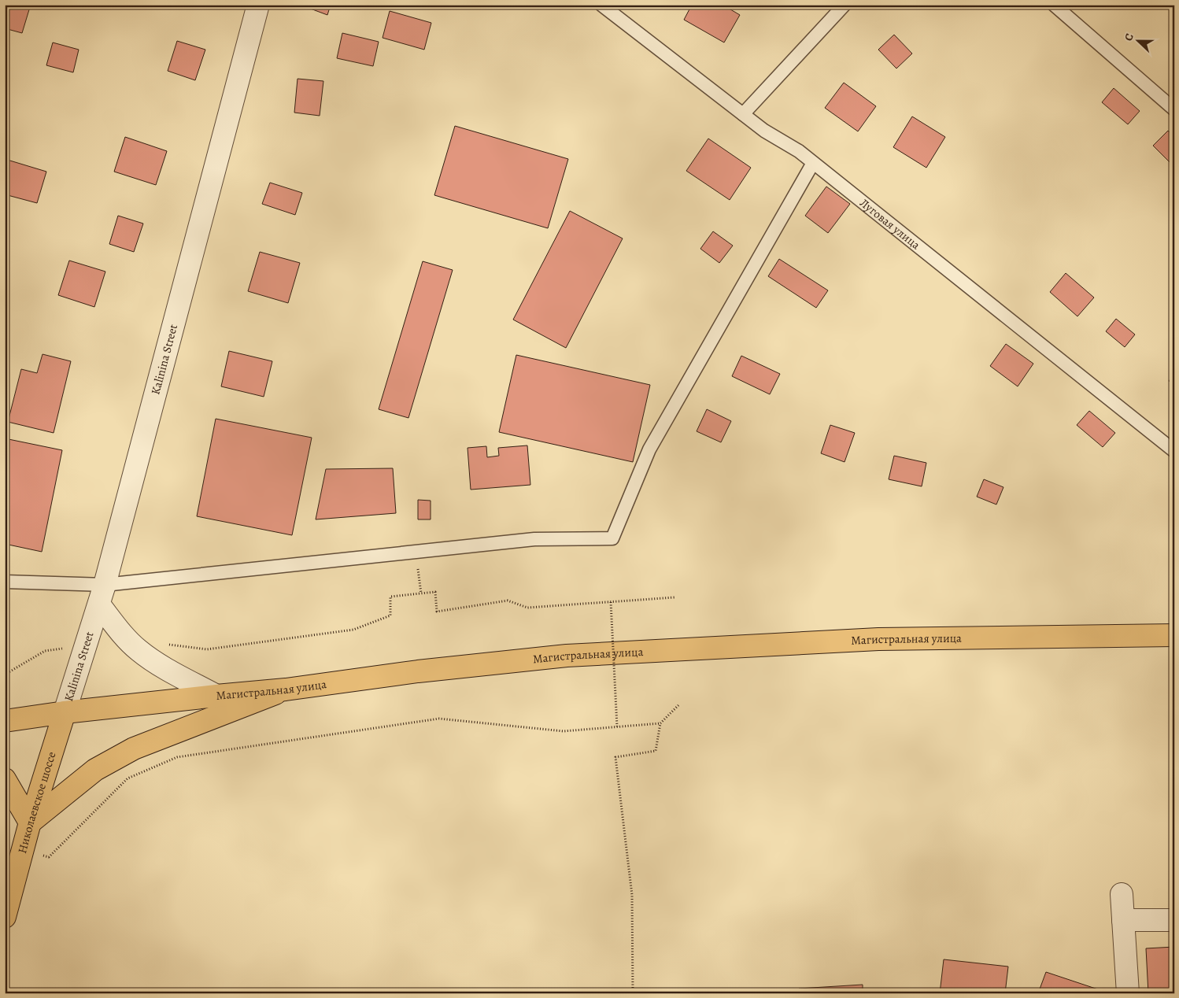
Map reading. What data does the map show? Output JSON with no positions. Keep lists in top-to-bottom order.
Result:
{
  "streets": {
    "main road": ["Магистральная улица", "Николаевское шоссе"],
    "street": ["Kalinina Street"],
    "lane": ["Луговая улица"]
  },
  "crossings": [
    ["Kalinina Street", "Магистральная улица"],
    ["Kalinina Street", "Николаевское шоссе"],
    ["Магистральная улица", "Николаевское шоссе"]
  ],
  "north": "left"
}
